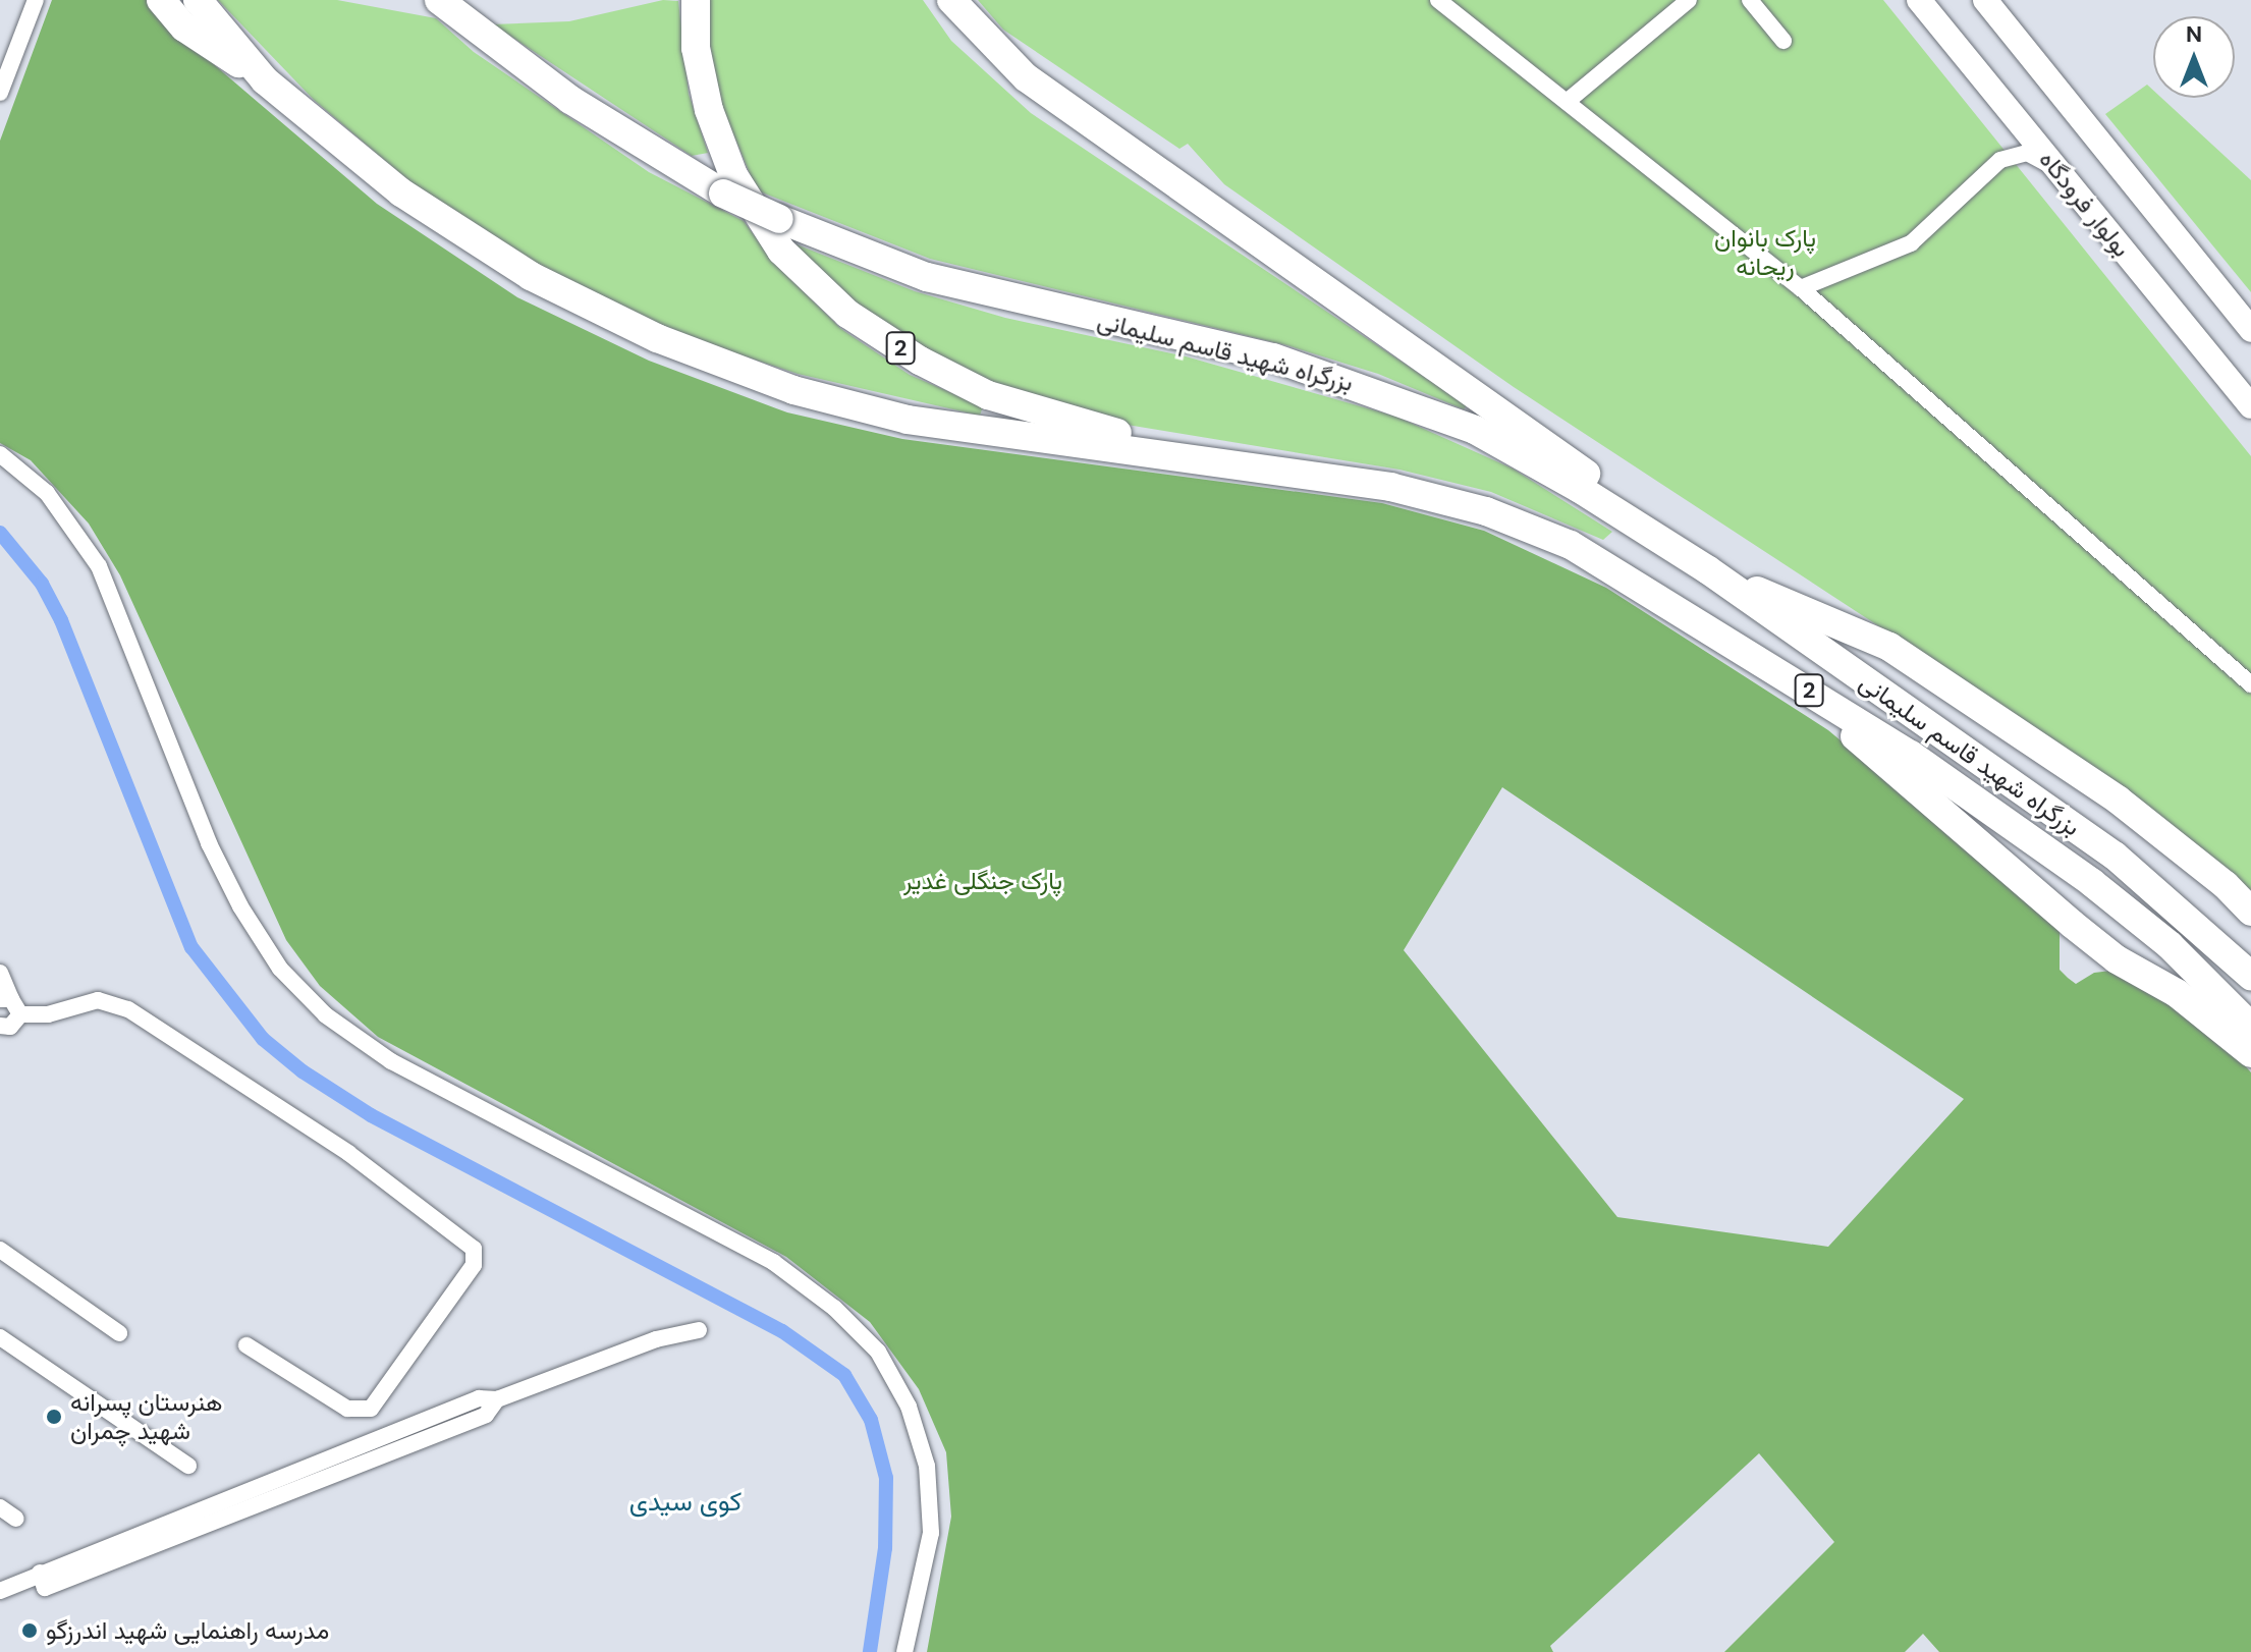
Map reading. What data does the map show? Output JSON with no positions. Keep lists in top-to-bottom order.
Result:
{
  "streets": {
    "highway": ["2", "بزرگراه شهید قاسم سلیمانی"],
    "main road": ["بولوار فرودگاه"]
  },
  "crossings": [
    ["2", "بزرگراه شهید قاسم سلیمانی"]
  ],
  "districts": ["کوی سیدی"],
  "parks": ["پارک بانوان ریحانه", "پارک جنگلی غدیر"],
  "places": ["هنرستان پسرانه شهید چمران", "مدرسه راهنمایی شهید اندرزگو"],
  "north": "top"
}
